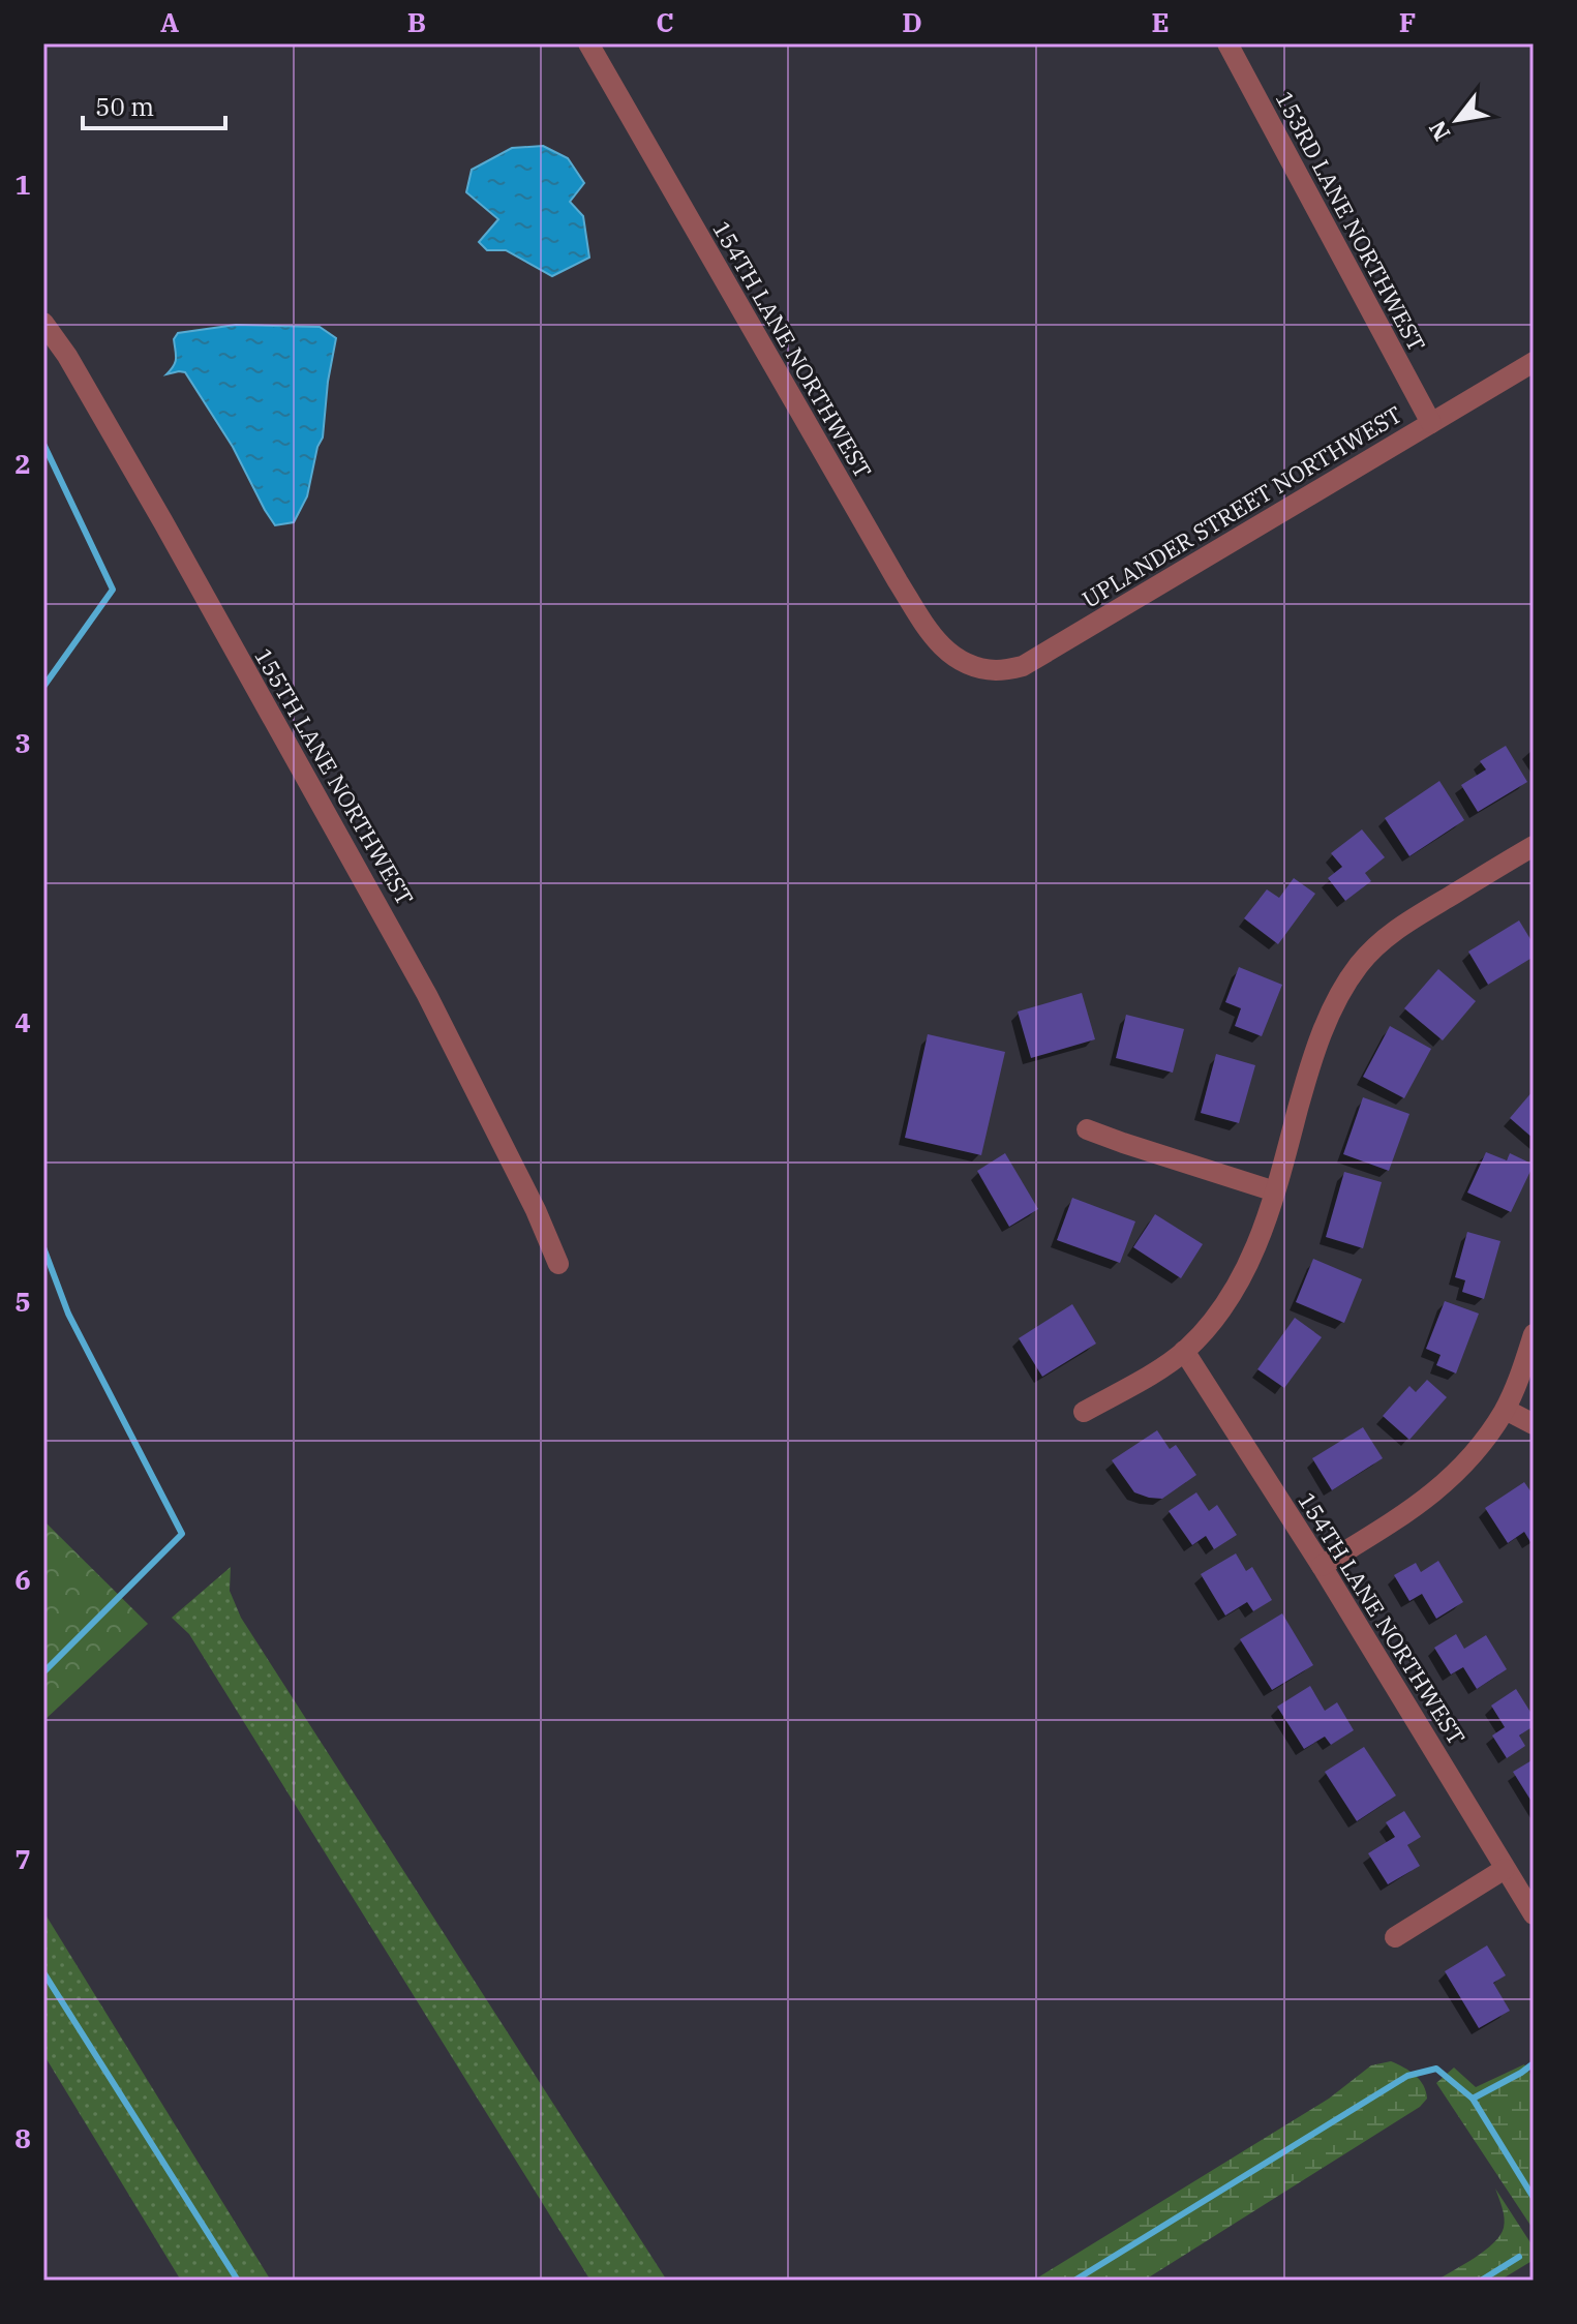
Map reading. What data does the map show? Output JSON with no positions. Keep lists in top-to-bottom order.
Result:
{
  "streets": {
    "street": [
      "153RD LANE NORTHWEST",
      "154TH LANE NORTHWEST",
      "UPLANDER STREET NORTHWEST",
      "155TH LANE NORTHWEST"
    ]
  },
  "crossings": [
    ["153RD LANE NORTHWEST", "UPLANDER STREET NORTHWEST"],
    ["154TH LANE NORTHWEST", "UPLANDER STREET NORTHWEST"]
  ],
  "scale_bar": "50 m",
  "north": "bottom left",
  "grid": {
    "columns": [
      "A",
      "B",
      "C",
      "D",
      "E",
      "F"
    ],
    "rows": [
      "1",
      "2",
      "3",
      "4",
      "5",
      "6",
      "7",
      "8"
    ]
  }
}
